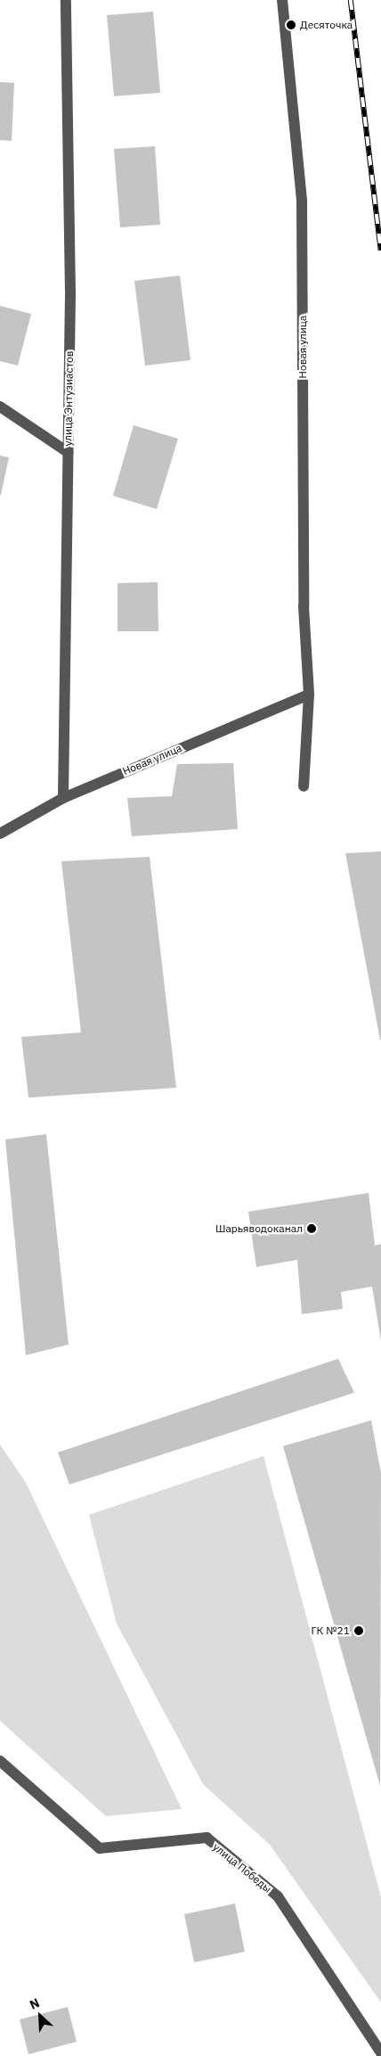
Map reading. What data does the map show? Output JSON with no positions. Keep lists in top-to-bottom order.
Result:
{
  "streets": {
    "street": ["Новая улица", "улица Энтузиастов", "улица Победы"]
  },
  "crossings": [
    ["Новая улица", "улица Энтузиастов"]
  ],
  "places": ["Десяточка", "Шарьяводоканал", "ГК №21"],
  "north": "top left"
}
